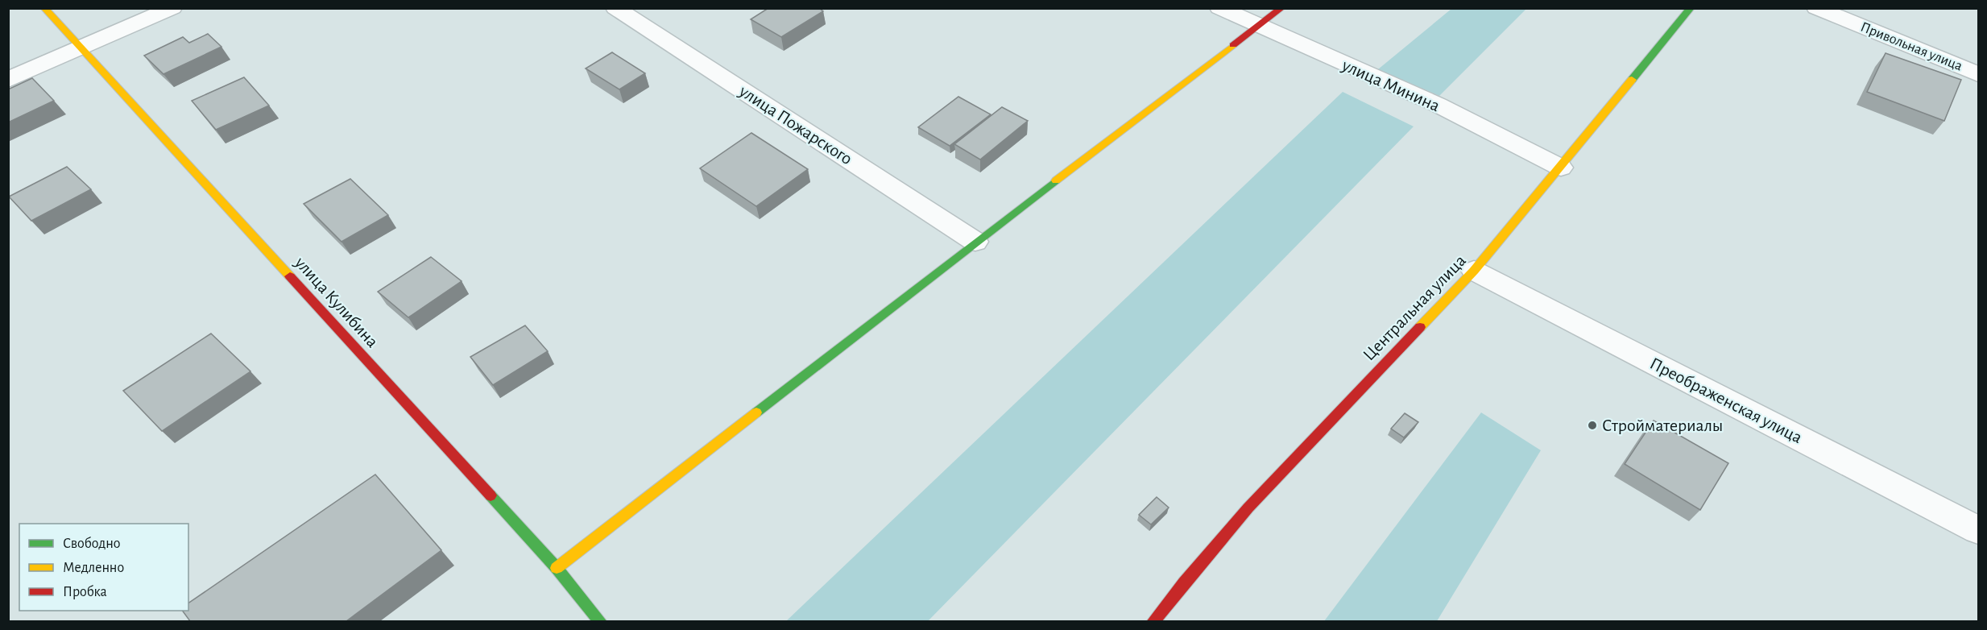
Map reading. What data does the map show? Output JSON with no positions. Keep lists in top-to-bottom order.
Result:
{
  "streets": {
    "street": [
      "Привольная улица",
      "улица Минина",
      "улица Пожарского",
      "улица Кулибина",
      "Центральная улица",
      "Преображенская улица"
    ]
  },
  "crossings": [
    ["улица Минина", "Центральная улица"],
    ["Центральная улица", "Преображенская улица"]
  ],
  "places": ["Стройматериалы"],
  "legend": ["Свободно", "Медленно", "Пробка"]
}
